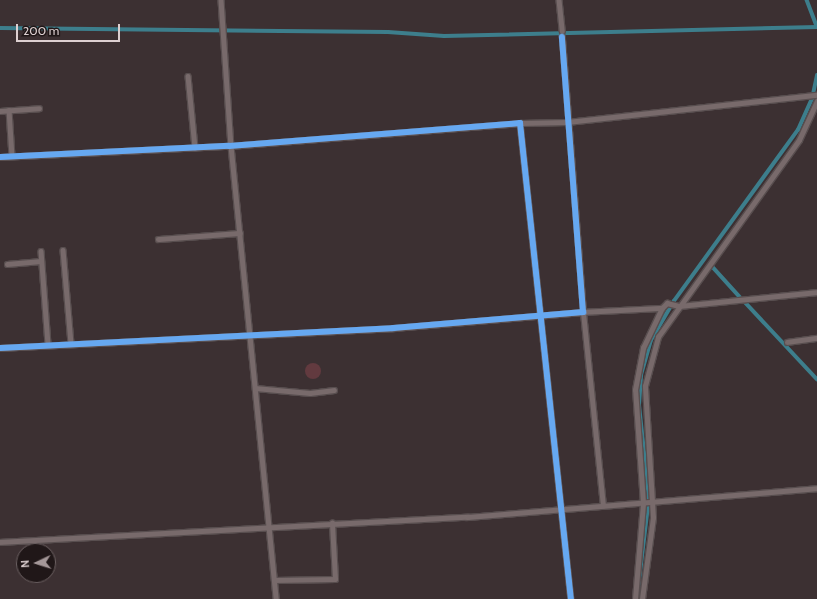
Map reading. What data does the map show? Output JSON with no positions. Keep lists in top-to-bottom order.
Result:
{
  "scale_bar": "200 m",
  "north": "left"
}
